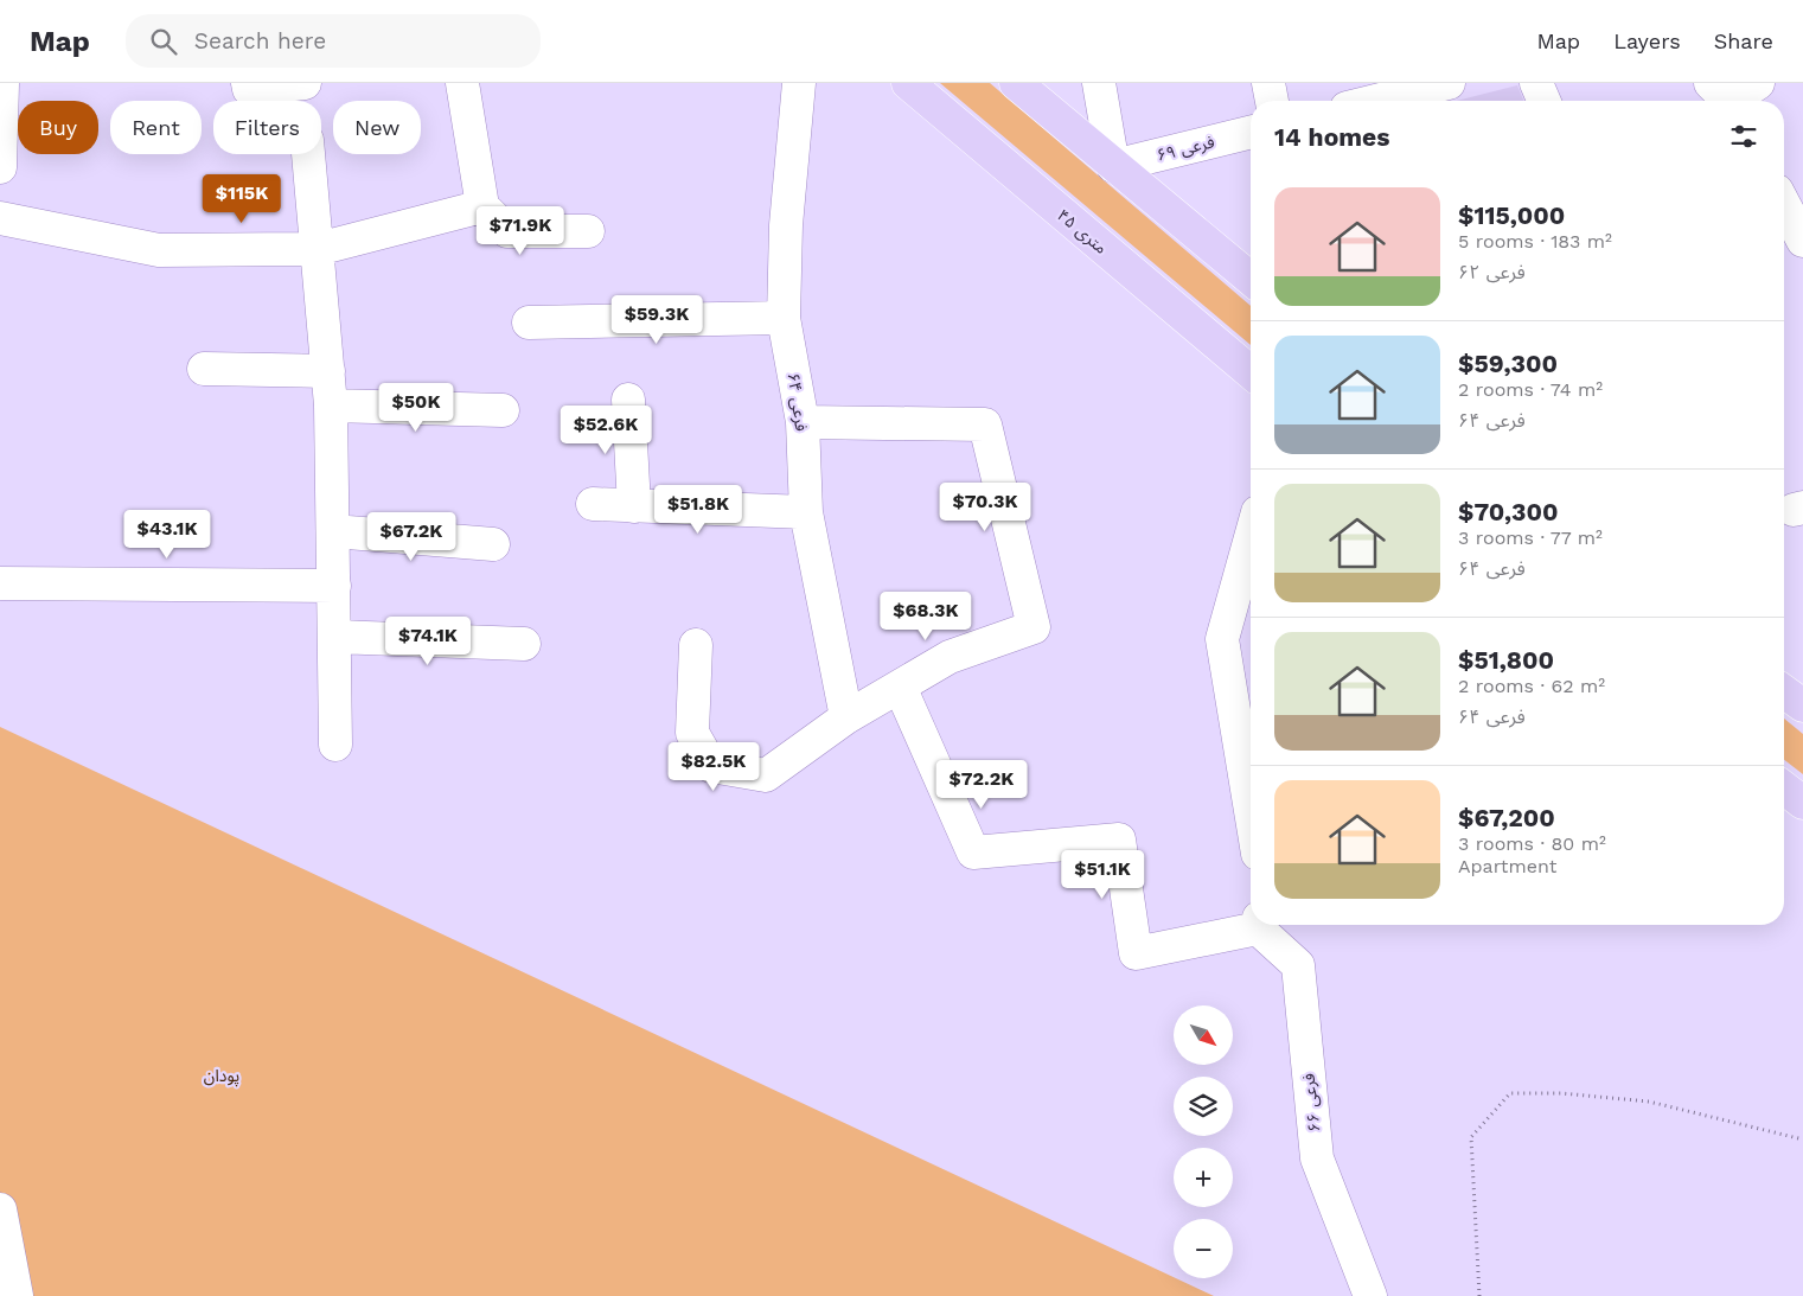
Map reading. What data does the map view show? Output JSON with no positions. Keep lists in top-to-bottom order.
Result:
{
  "streets": {
    "main road": ["۴۵ متری"],
    "street": ["فرعی ۶۹", "فرعی ۶۴", "فرعی ۶۶"]
  },
  "parks": ["پودان"],
  "north": "bottom right",
  "page": {
    "header": "Map",
    "search": "Search here",
    "nav": ["Map", "Layers", "Share"],
    "chip": [
      "Buy",
      "Rent",
      "Filters",
      "New"
    ],
    "heading": "14 homes",
    "list": [
      {
        "name": "$115,000",
        "note": "5 rooms · 183 m² · فرعی ۶۲"
      },
      {
        "name": "$59,300",
        "note": "2 rooms · 74 m² · فرعی ۶۴"
      },
      {
        "name": "$70,300",
        "note": "3 rooms · 77 m² · فرعی ۶۴"
      },
      {
        "name": "$51,800",
        "note": "2 rooms · 62 m² · فرعی ۶۴"
      },
      {
        "name": "$67,200",
        "note": "3 rooms · 80 m² · Apartment"
      }
    ],
    "price": [
      "$115K",
      "$71.9K",
      "$59.3K",
      "$50K",
      "$52.6K",
      "$70.3K",
      "$51.8K",
      "$43.1K",
      "$67.2K",
      "$68.3K",
      "$74.1K",
      "$82.5K",
      "$72.2K",
      "$51.1K"
    ],
    "map_buttons": ["+", "−"]
  }
}
